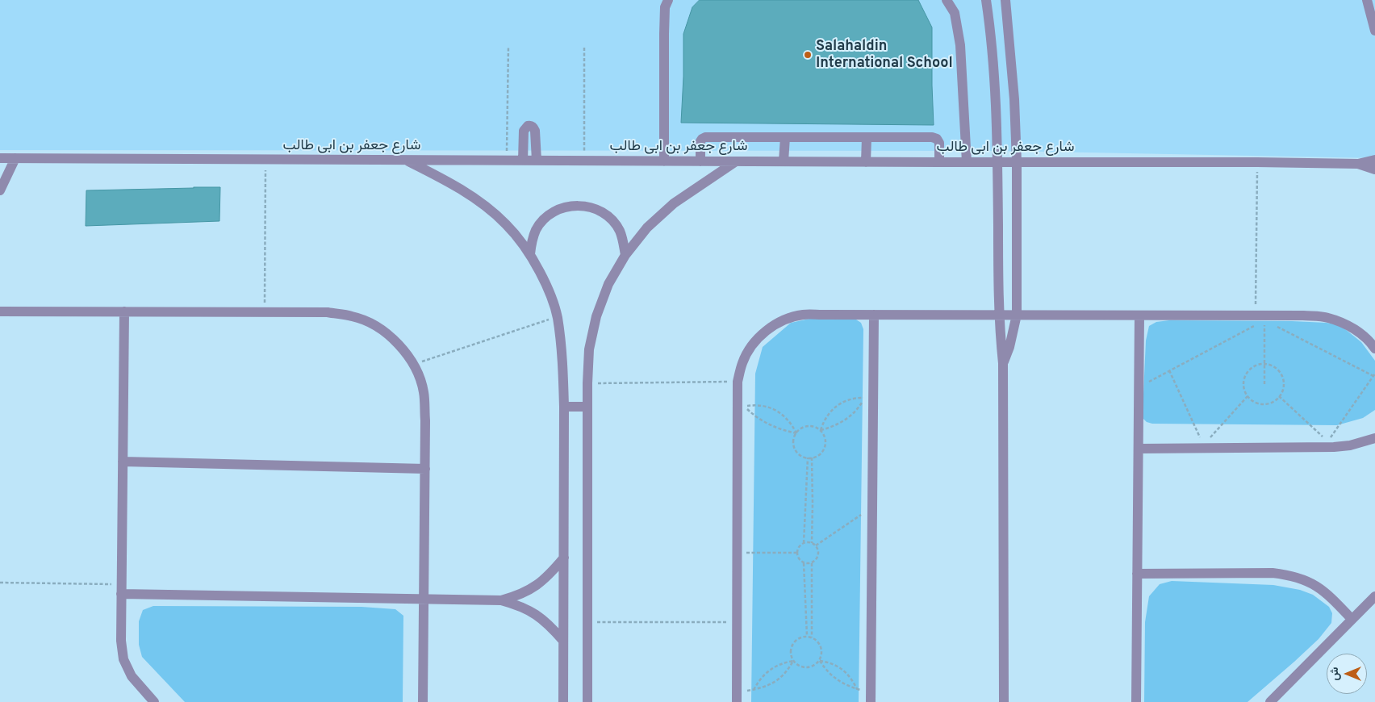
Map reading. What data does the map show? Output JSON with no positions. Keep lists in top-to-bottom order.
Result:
{
  "streets": {
    "street": ["شارع جعفر بن ابى طالب"]
  },
  "places": ["Salahaldin International School"],
  "north": "left"
}
